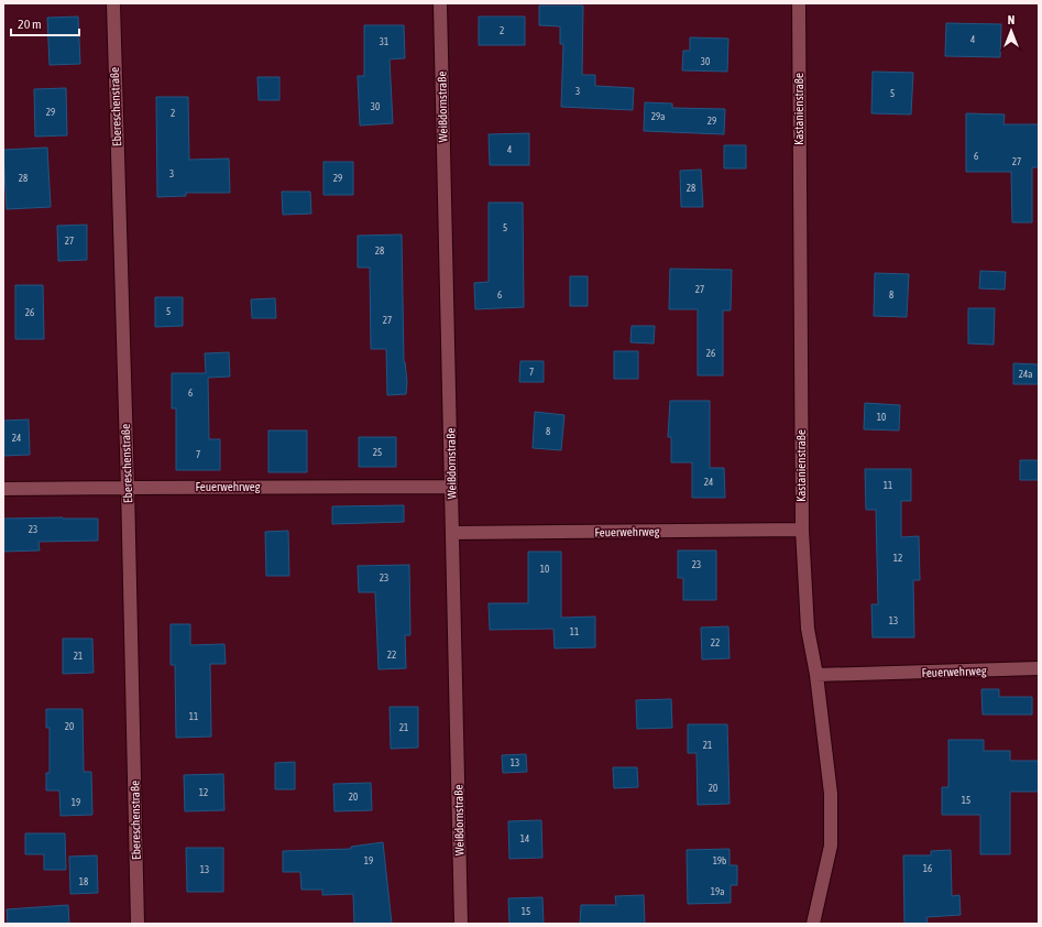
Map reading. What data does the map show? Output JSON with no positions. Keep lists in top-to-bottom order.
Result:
{
  "streets": {
    "street": [
      "Ebereschenstraße",
      "Weißdornstraße",
      "Kastanienstraße",
      "Feuerwehrweg"
    ]
  },
  "crossings": [
    ["Ebereschenstraße", "Feuerwehrweg"],
    ["Weißdornstraße", "Feuerwehrweg"],
    ["Kastanienstraße", "Feuerwehrweg"]
  ],
  "house_numbers": [
    "2",
    "4",
    "31",
    "30",
    "3",
    "5",
    "30",
    "29",
    "2",
    "29a",
    "29",
    "4",
    "6",
    "27",
    "3",
    "28",
    "29",
    "28",
    "5",
    "27",
    "28",
    "27",
    "6",
    "8",
    "5",
    "26",
    "27",
    "26",
    "7",
    "24a",
    "6",
    "10",
    "8",
    "24",
    "25",
    "7",
    "24",
    "11",
    "23",
    "12",
    "23",
    "10",
    "23",
    "13",
    "11",
    "22",
    "22",
    "21",
    "11",
    "20",
    "21",
    "21",
    "13",
    "20",
    "12",
    "20",
    "15",
    "19",
    "14",
    "19",
    "19b",
    "16",
    "13",
    "18",
    "19a",
    "15"
  ],
  "scale_bar": "20 m",
  "north": "top"
}
